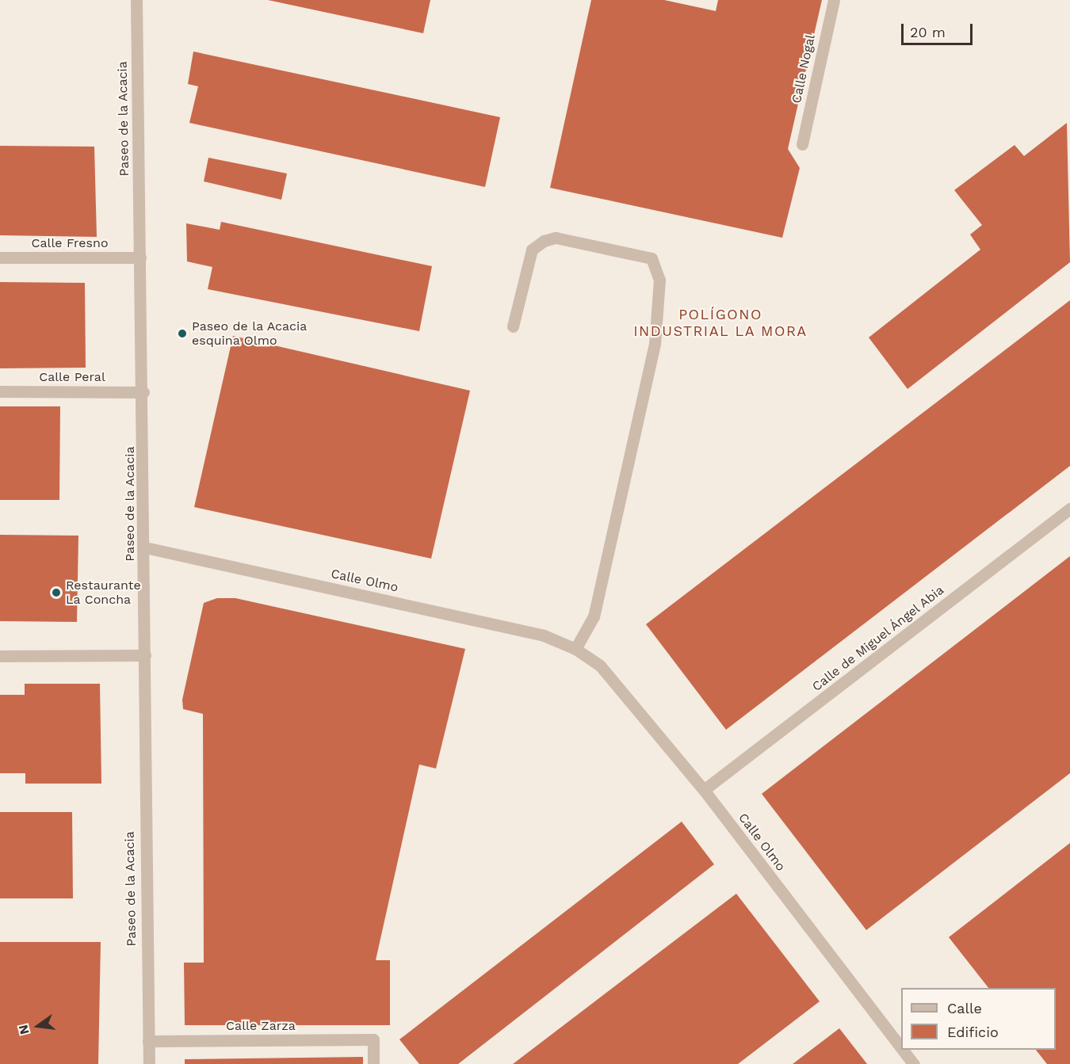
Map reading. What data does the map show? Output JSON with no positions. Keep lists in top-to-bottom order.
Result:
{
  "streets": {
    "street": [
      "Calle Nogal",
      "Paseo de la Acacia",
      "Calle Fresno",
      "Calle Peral",
      "Calle Olmo",
      "Calle de Miguel Ángel Abia",
      "Calle Zarza"
    ]
  },
  "crossings": [
    ["Paseo de la Acacia", "Calle Fresno"],
    ["Paseo de la Acacia", "Calle Peral"],
    ["Paseo de la Acacia", "Calle Olmo"],
    ["Paseo de la Acacia", "Calle Zarza"],
    ["Calle Olmo", "Calle de Miguel Ángel Abia"]
  ],
  "districts": ["POLÍGONO INDUSTRIAL LA MORA"],
  "places": ["Paseo de la Acacia esquina Olmo", "Restaurante La Concha"],
  "legend": ["Calle", "Edificio"],
  "scale_bar": "20 m",
  "north": "left"
}
